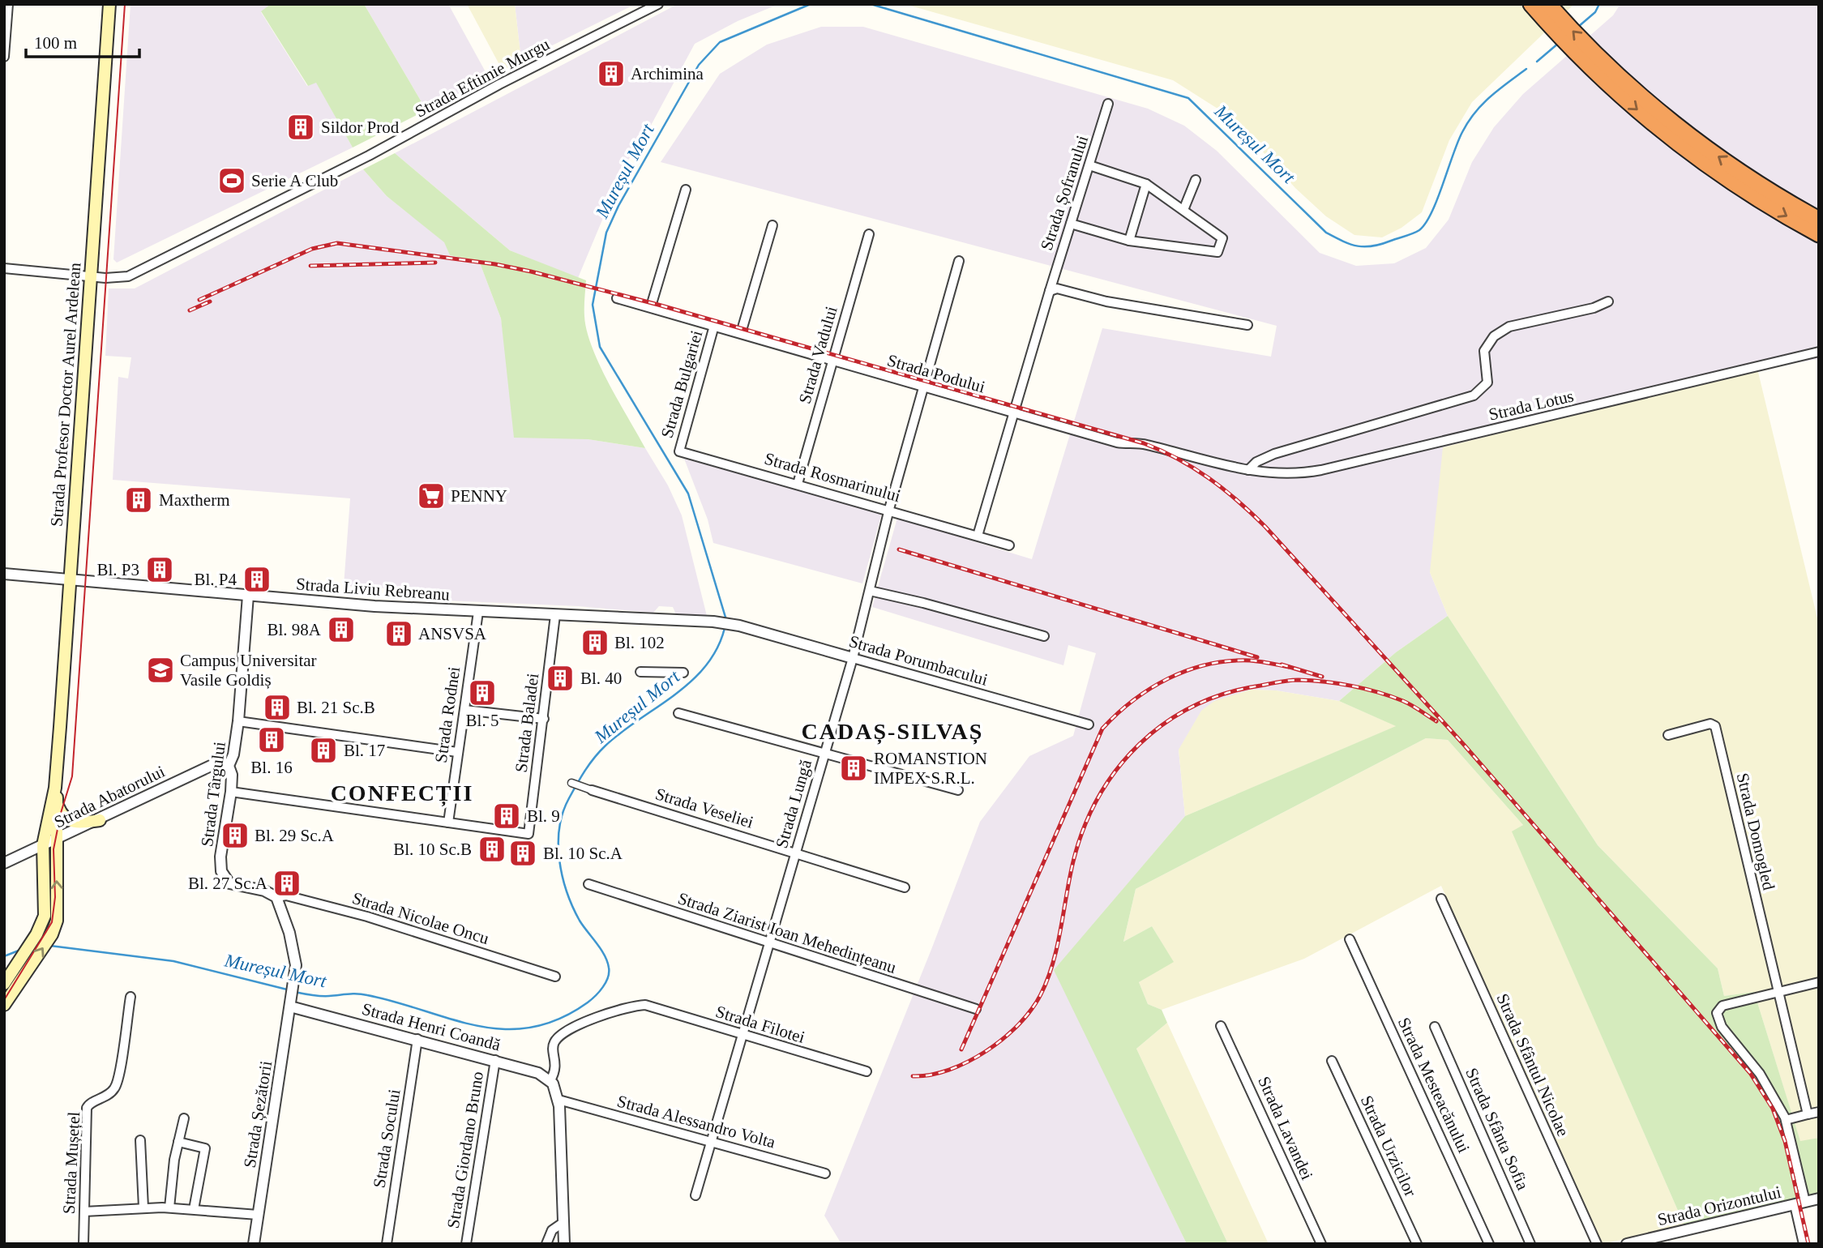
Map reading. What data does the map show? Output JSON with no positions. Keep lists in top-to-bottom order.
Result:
{
  "streets": {
    "main road": ["Strada Profesor Doctor Aurel Ardelean"],
    "street": [
      "Strada Eftimie Murgu",
      "Strada Șofranului",
      "Strada Vadului",
      "Strada Podului",
      "Strada Bulgariei",
      "Strada Lotus",
      "Strada Rosmarinului",
      "Strada Liviu Rebreanu",
      "Strada Porumbacului",
      "Strada Rodnei",
      "Strada Baladei",
      "Strada Târgului",
      "Strada Abatorului",
      "Strada Lungă",
      "Strada Veseliei",
      "Strada Domogled",
      "Strada Nicolae Oncu",
      "Strada Ziarist Ioan Mehedințeanu",
      "Strada Filotei",
      "Strada Henri Coandă",
      "Strada Sfântul Nicolae",
      "Strada Mesteacănului",
      "Strada Șezătorii",
      "Strada Alessandro Volta",
      "Strada Lavandei",
      "Strada Sfânta Sofia",
      "Strada Socului",
      "Strada Urzicilor",
      "Strada Giordano Bruno",
      "Strada Mușețel",
      "Strada Orizontului"
    ]
  },
  "crossings": [
    ["Strada Eftimie Murgu", "Strada Profesor Doctor Aurel Ardelean"],
    ["Strada Vadului", "Strada Podului"],
    ["Strada Vadului", "Strada Rosmarinului"],
    ["Strada Podului", "Strada Bulgariei"],
    ["Strada Podului", "Strada Lotus"],
    ["Strada Podului", "Strada Lungă"],
    ["Strada Bulgariei", "Strada Rosmarinului"],
    ["Strada Profesor Doctor Aurel Ardelean", "Strada Liviu Rebreanu"],
    ["Strada Profesor Doctor Aurel Ardelean", "Strada Abatorului"],
    ["Strada Rosmarinului", "Strada Lungă"],
    ["Strada Liviu Rebreanu", "Strada Porumbacului"],
    ["Strada Liviu Rebreanu", "Strada Rodnei"],
    ["Strada Liviu Rebreanu", "Strada Baladei"],
    ["Strada Liviu Rebreanu", "Strada Târgului"],
    ["Strada Porumbacului", "Strada Lungă"],
    ["Strada Rodnei", "Strada Baladei"],
    ["Strada Târgului", "Strada Abatorului"],
    ["Strada Târgului", "Strada Nicolae Oncu"],
    ["Strada Târgului", "Strada Șezătorii"],
    ["Strada Lungă", "Strada Veseliei"],
    ["Strada Lungă", "Strada Ziarist Ioan Mehedințeanu"],
    ["Strada Lungă", "Strada Filotei"],
    ["Strada Lungă", "Strada Alessandro Volta"],
    ["Strada Nicolae Oncu", "Strada Șezătorii"],
    ["Strada Filotei", "Strada Henri Coandă"],
    ["Strada Henri Coandă", "Strada Șezătorii"],
    ["Strada Henri Coandă", "Strada Socului"],
    ["Strada Henri Coandă", "Strada Giordano Bruno"]
  ],
  "districts": ["CADAȘ-SILVAȘ", "CONFECȚII"],
  "water": ["Mureșul Mort"],
  "places": {
    "building": [
      "Archimina",
      "Sildor Prod",
      "Maxtherm",
      "Bl. P3",
      "Bl. P4",
      "Bl. 98A",
      "ANSVSA",
      "Bl. 102",
      "Bl. 40",
      "Bl. 5",
      "Bl. 21 Sc.B",
      "Bl. 16",
      "Bl. 17",
      "ROMANSTION IMPEX S.R.L.",
      "Bl. 9",
      "Bl. 29 Sc.A",
      "Bl. 10 Sc.B",
      "Bl. 10 Sc.A",
      "Bl. 27 Sc.A"
    ],
    "sports": ["Serie A Club"],
    "supermarket": ["PENNY"],
    "school or university": ["Campus Universitar Vasile Goldiș"]
  },
  "scale_bar": "100 m"
}
